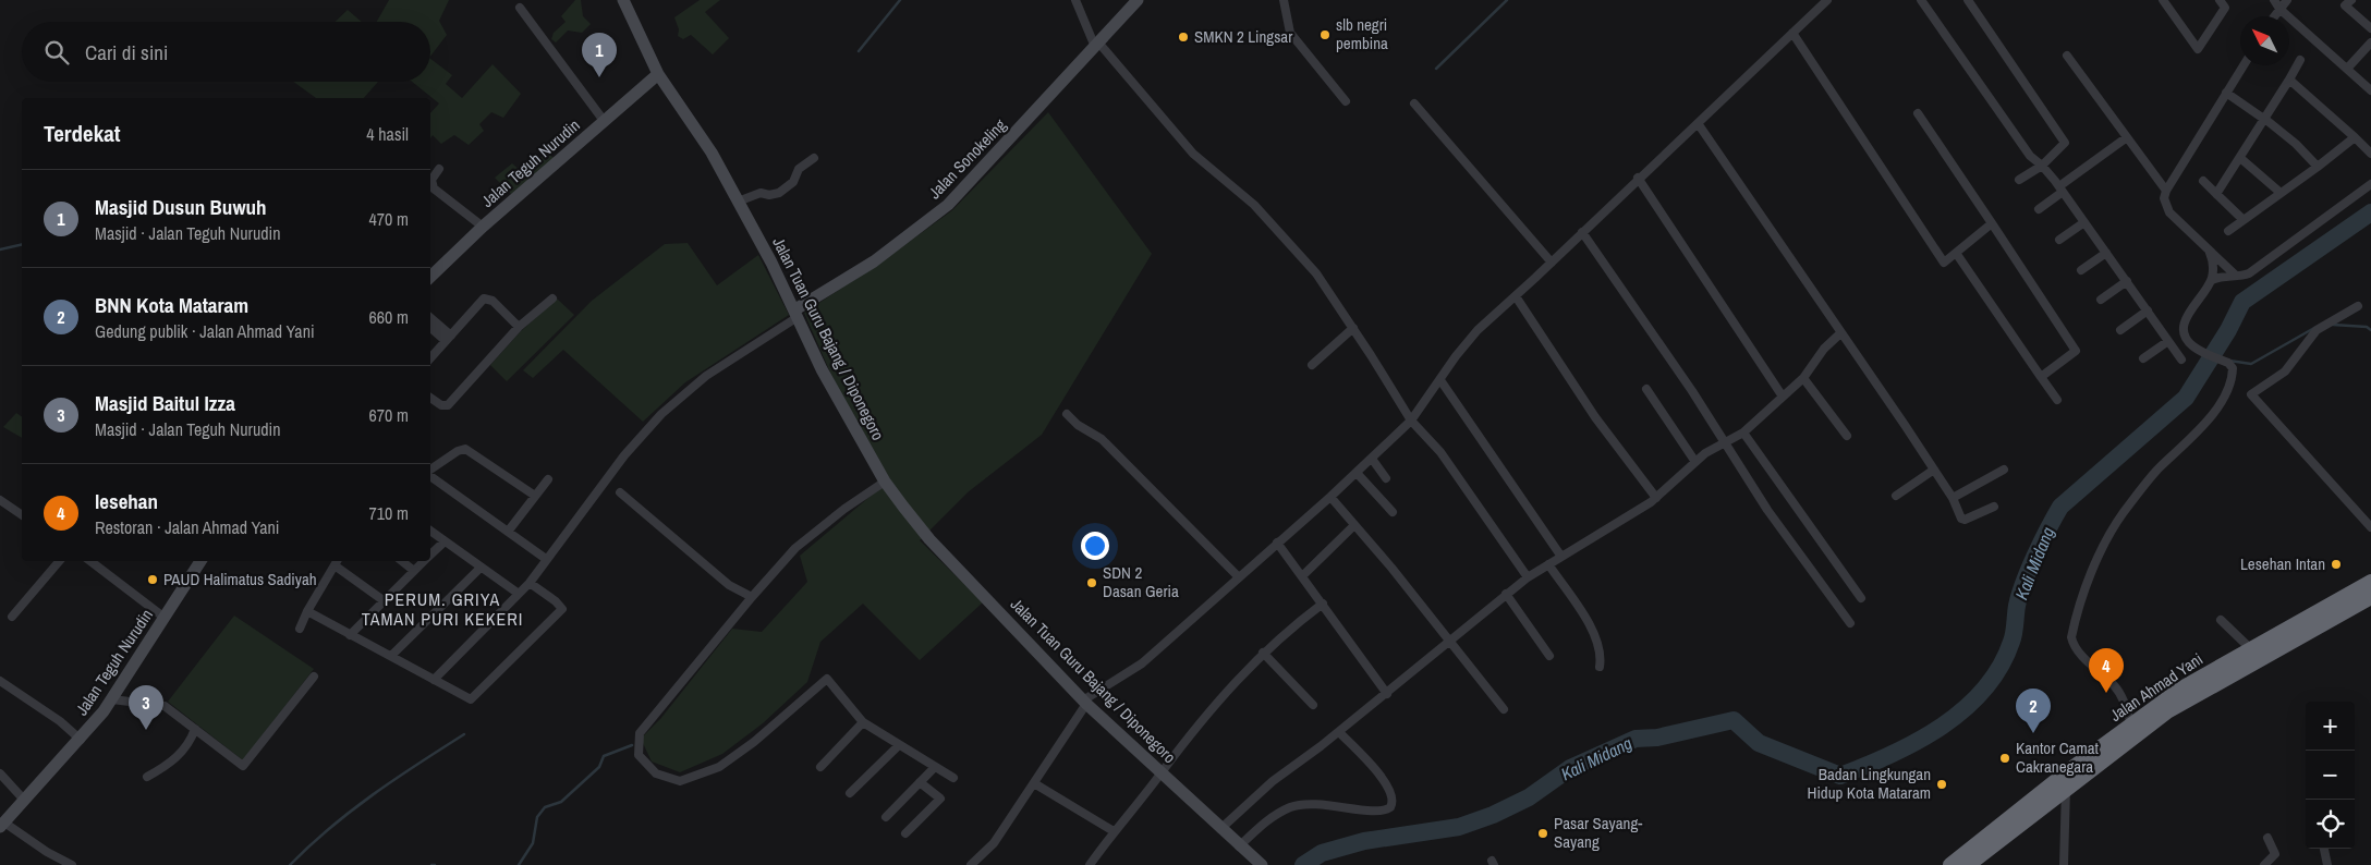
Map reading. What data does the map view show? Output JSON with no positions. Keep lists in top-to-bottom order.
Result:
{
  "streets": {
    "highway": ["Jalan Ahmad Yani"],
    "street": ["Jalan Sonokeling", "Jalan Teguh Nurudin", "Jalan Tuan Guru Bajang / Diponegoro"]
  },
  "crossings": [
    ["Jalan Sonokeling", "Jalan Tuan Guru Bajang / Diponegoro"],
    ["Jalan Teguh Nurudin", "Jalan Tuan Guru Bajang / Diponegoro"]
  ],
  "districts": ["PERUM. GRIYA TAMAN PURI KEKERI"],
  "water": ["Kali Midang"],
  "places": [
    "slb negri pembina",
    "SMKN 2 Lingsar",
    "Lesehan Intan",
    "PAUD Halimatus Sadiyah",
    "SDN 2 Dasan Geria",
    "Kantor Camat Cakranegara",
    "Badan Lingkungan Hidup Kota Mataram",
    "Pasar Sayang- Sayang"
  ],
  "north": "top left",
  "page": {
    "search": "Cari di sini",
    "pins": [
      "1",
      "4",
      "3",
      "2"
    ],
    "heading": ["Terdekat", "4 hasil"],
    "list": [
      {
        "mark": "1",
        "name": "Masjid Dusun Buwuh",
        "note": "Masjid · Jalan Teguh Nurudin",
        "value": "470 m"
      },
      {
        "mark": "2",
        "name": "BNN Kota Mataram",
        "note": "Gedung publik · Jalan Ahmad Yani",
        "value": "660 m"
      },
      {
        "mark": "3",
        "name": "Masjid Baitul Izza",
        "note": "Masjid · Jalan Teguh Nurudin",
        "value": "670 m"
      },
      {
        "mark": "4",
        "name": "lesehan",
        "note": "Restoran · Jalan Ahmad Yani",
        "value": "710 m"
      }
    ],
    "map_buttons": ["+", "−"]
  }
}
